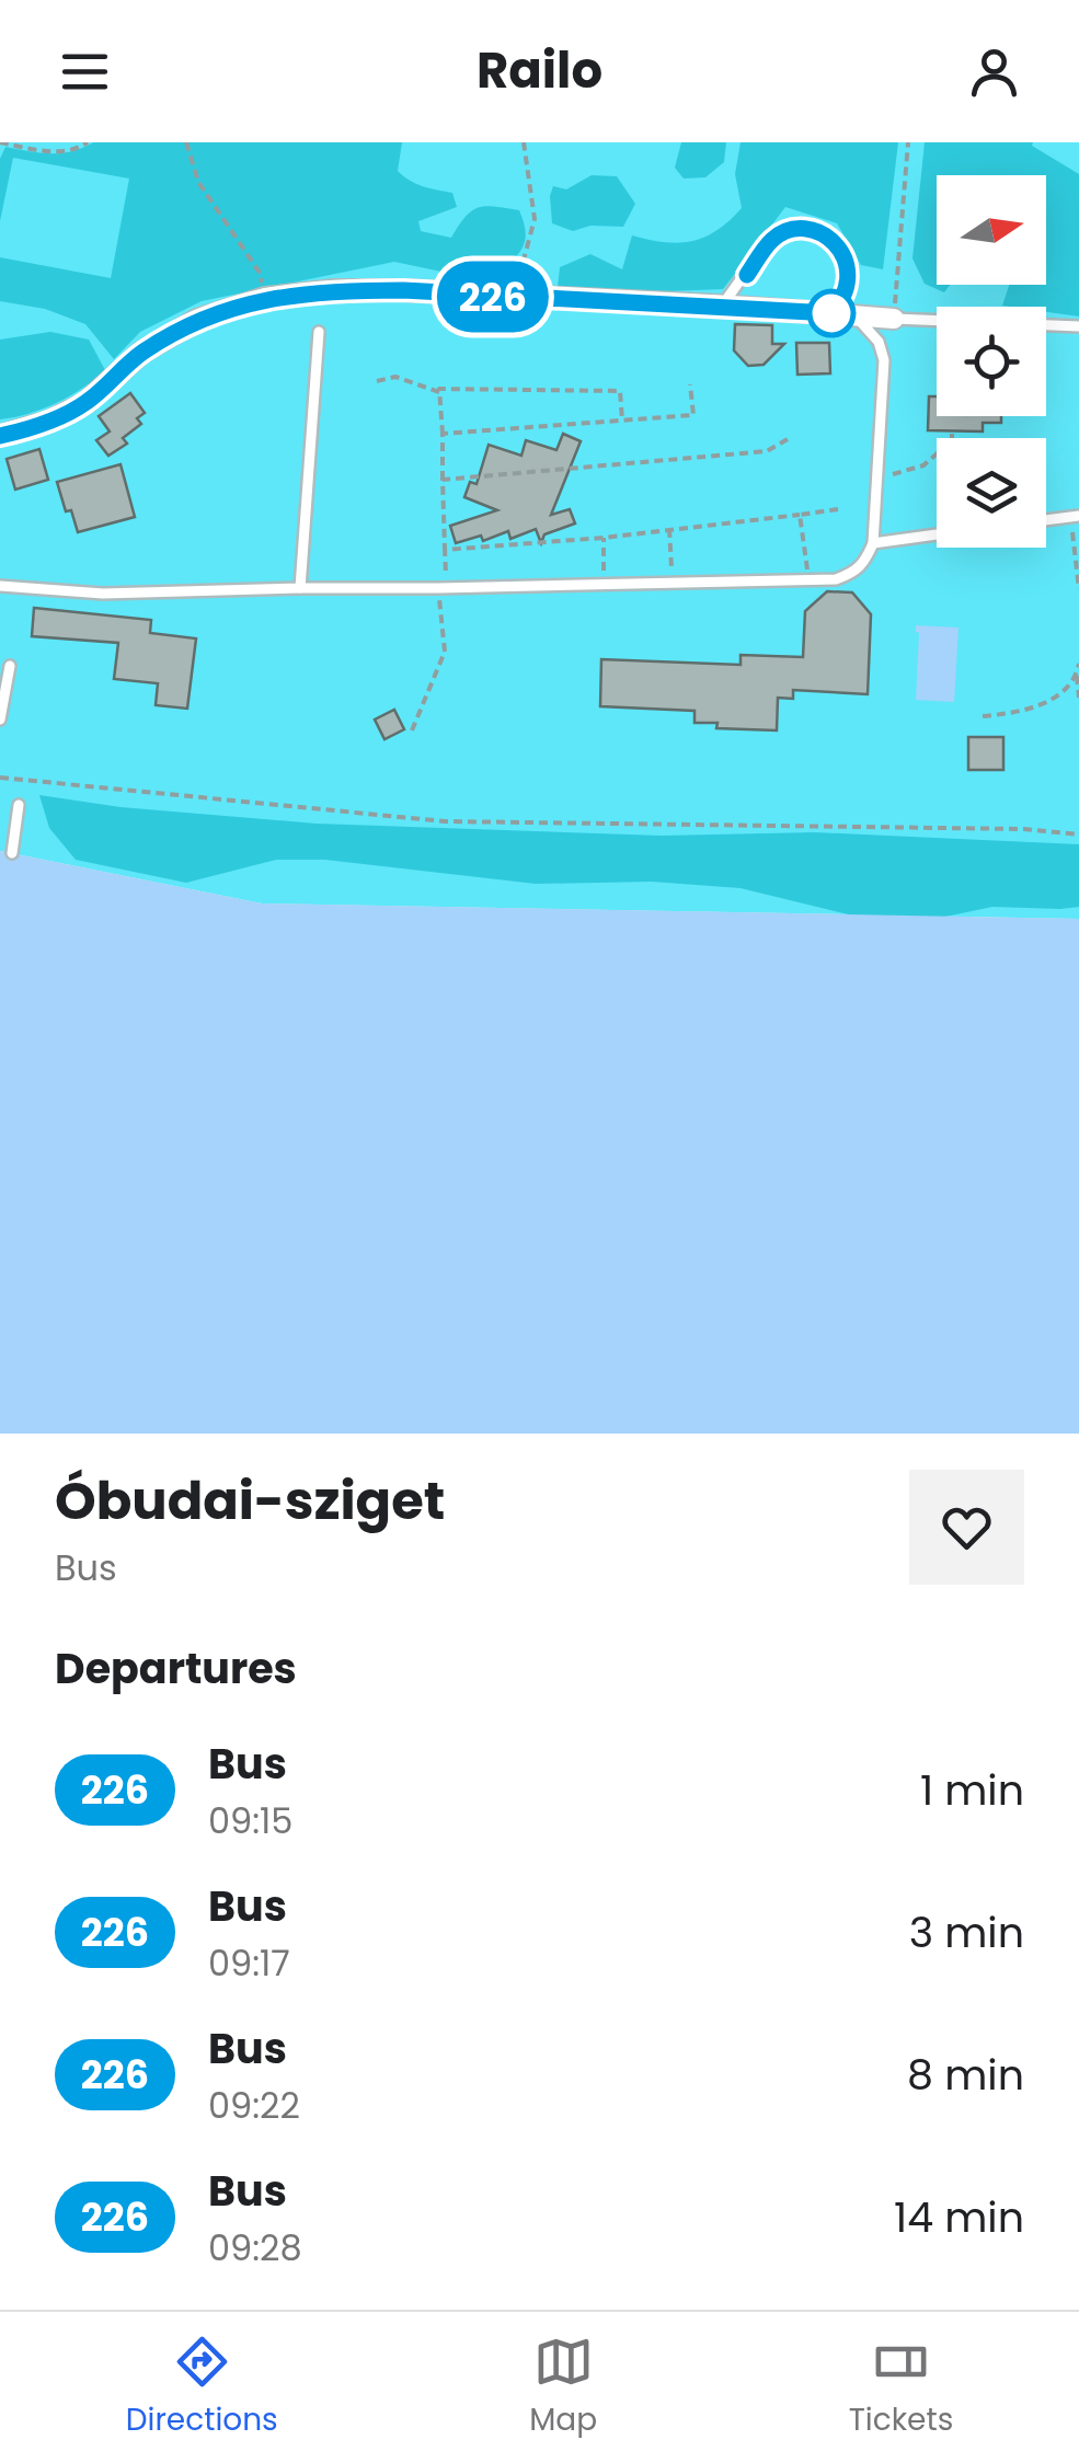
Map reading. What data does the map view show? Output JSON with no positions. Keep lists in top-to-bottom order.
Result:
{
  "lines": ["bus line 226"],
  "north": "right",
  "page": {
    "header": "Railo",
    "on_map": "226",
    "heading": [
      ["Óbudai-sziget", "Bus"],
      "Departures"
    ],
    "list": [
      {
        "mark": "226",
        "name": "Bus",
        "note": "09:15",
        "value": "1 min"
      },
      {
        "mark": "226",
        "name": "Bus",
        "note": "09:17",
        "value": "3 min"
      },
      {
        "mark": "226",
        "name": "Bus",
        "note": "09:22",
        "value": "8 min"
      },
      {
        "mark": "226",
        "name": "Bus",
        "note": "09:28",
        "value": "14 min"
      }
    ],
    "tabs": ["Directions", "Map", "Tickets"]
  }
}
